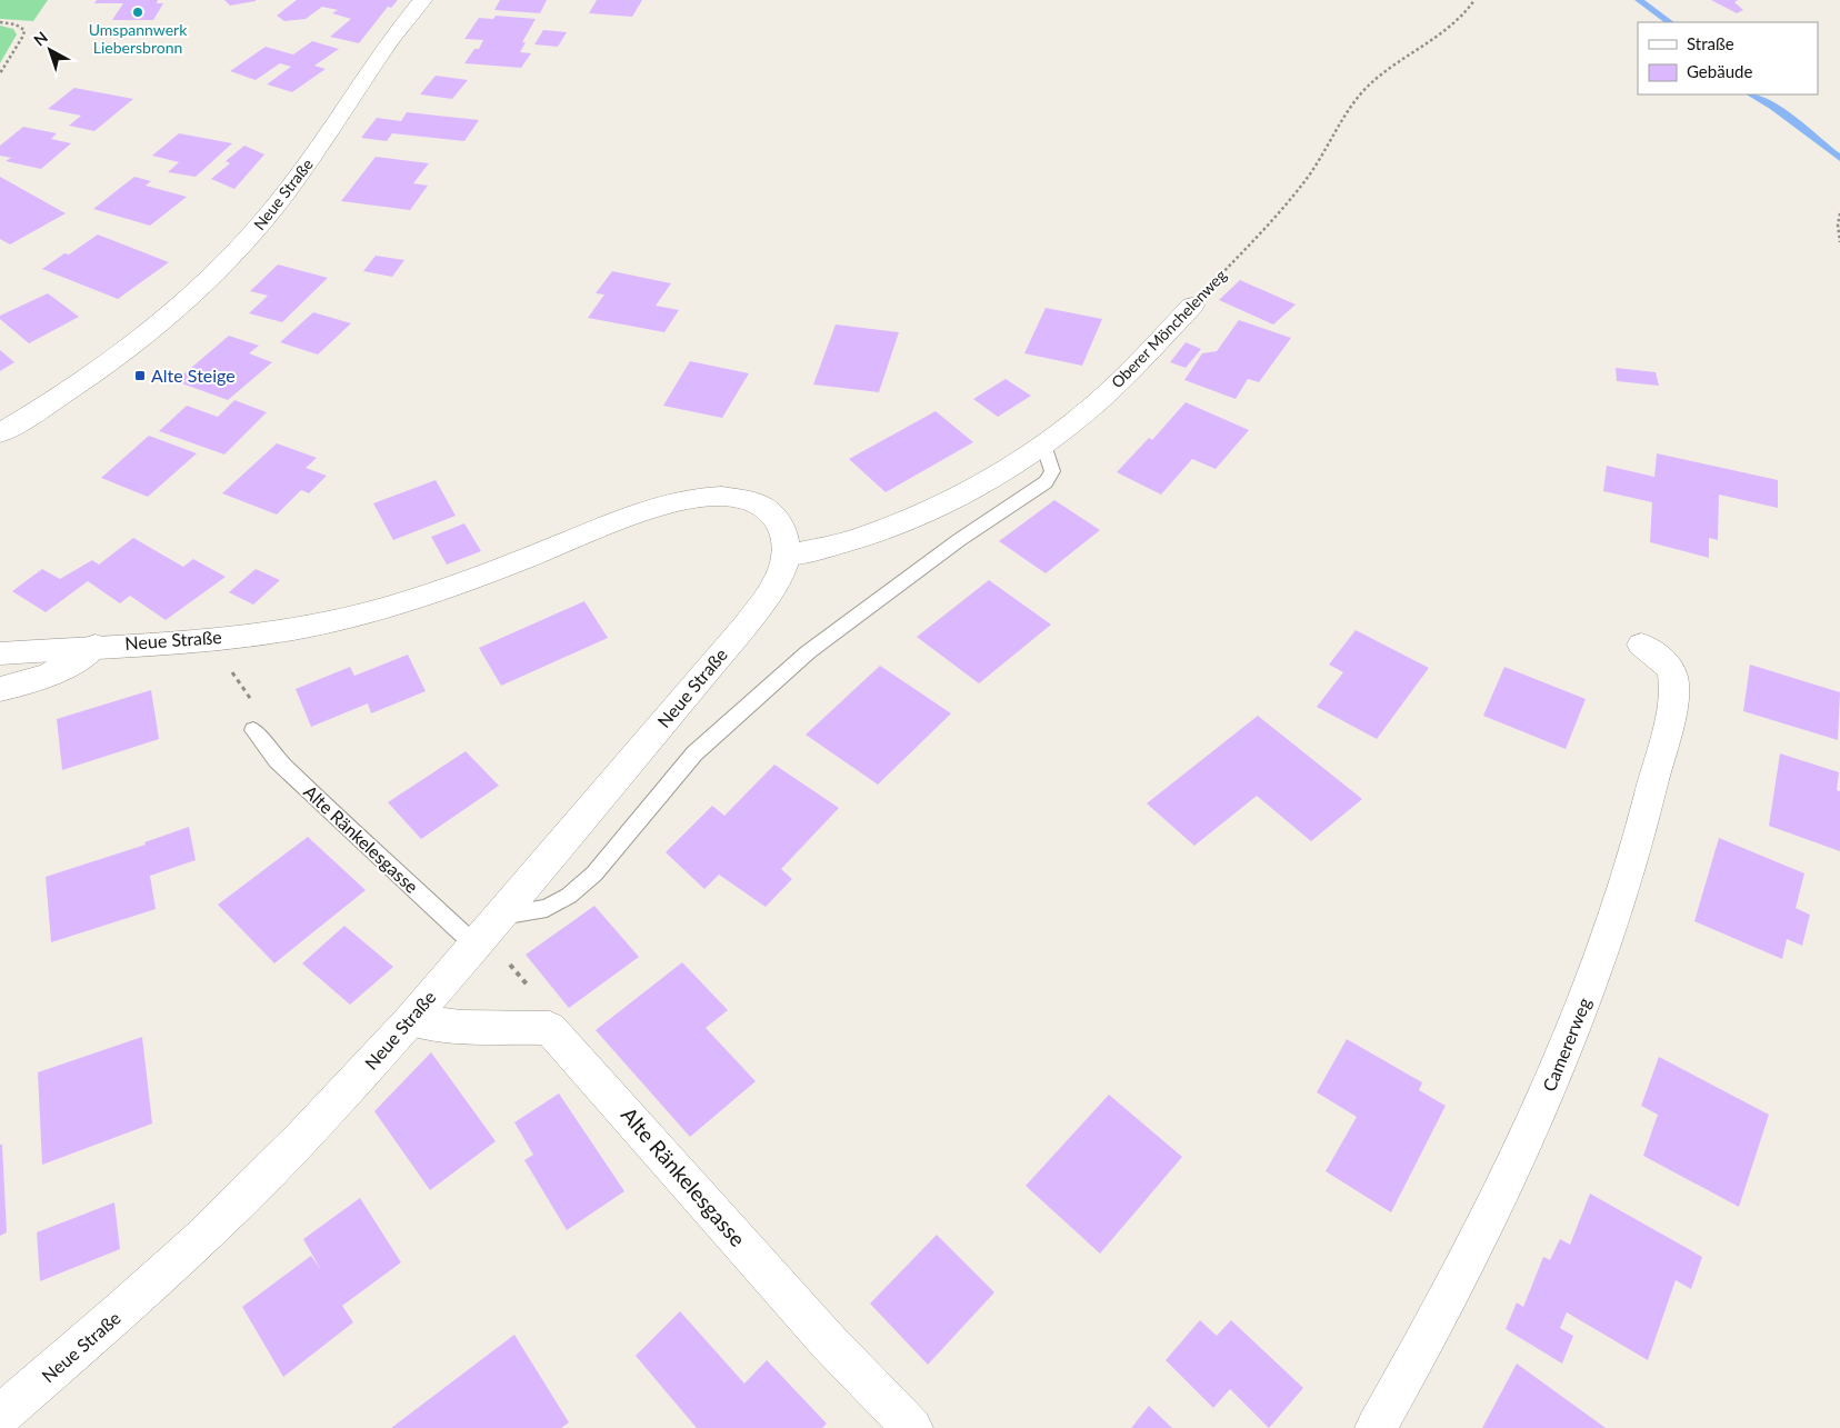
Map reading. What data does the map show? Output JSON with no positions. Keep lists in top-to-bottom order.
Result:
{
  "streets": {
    "street": [
      "Neue Straße",
      "Oberer Mönchelenweg",
      "Alte Ränkelesgasse",
      "Camererweg"
    ]
  },
  "crossings": [
    ["Neue Straße", "Oberer Mönchelenweg"],
    ["Neue Straße", "Alte Ränkelesgasse"]
  ],
  "places": {
    "other": ["Umspannwerk Liebersbronn"],
    "transit": ["Alte Steige"]
  },
  "legend": ["Straße", "Gebäude"],
  "north": "top left"
}
